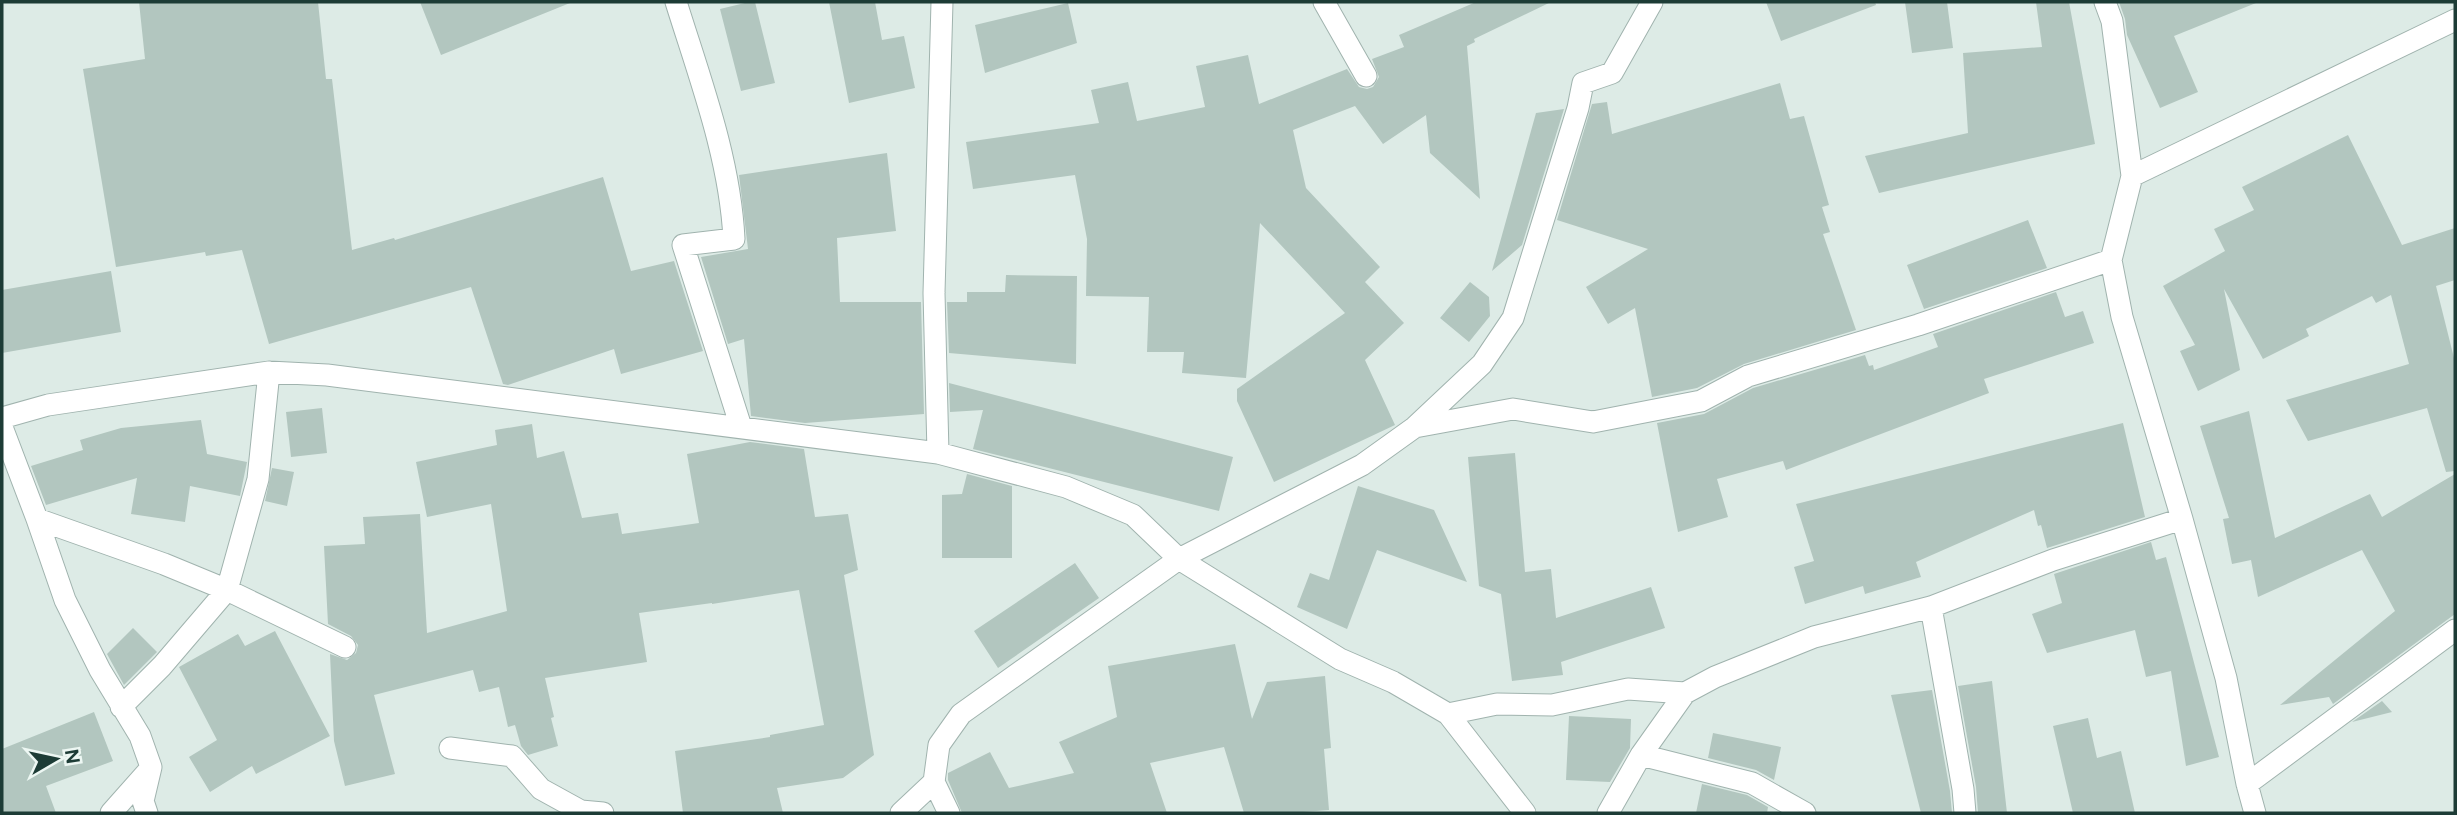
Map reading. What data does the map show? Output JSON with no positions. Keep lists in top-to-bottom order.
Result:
{
  "north": "right"
}
